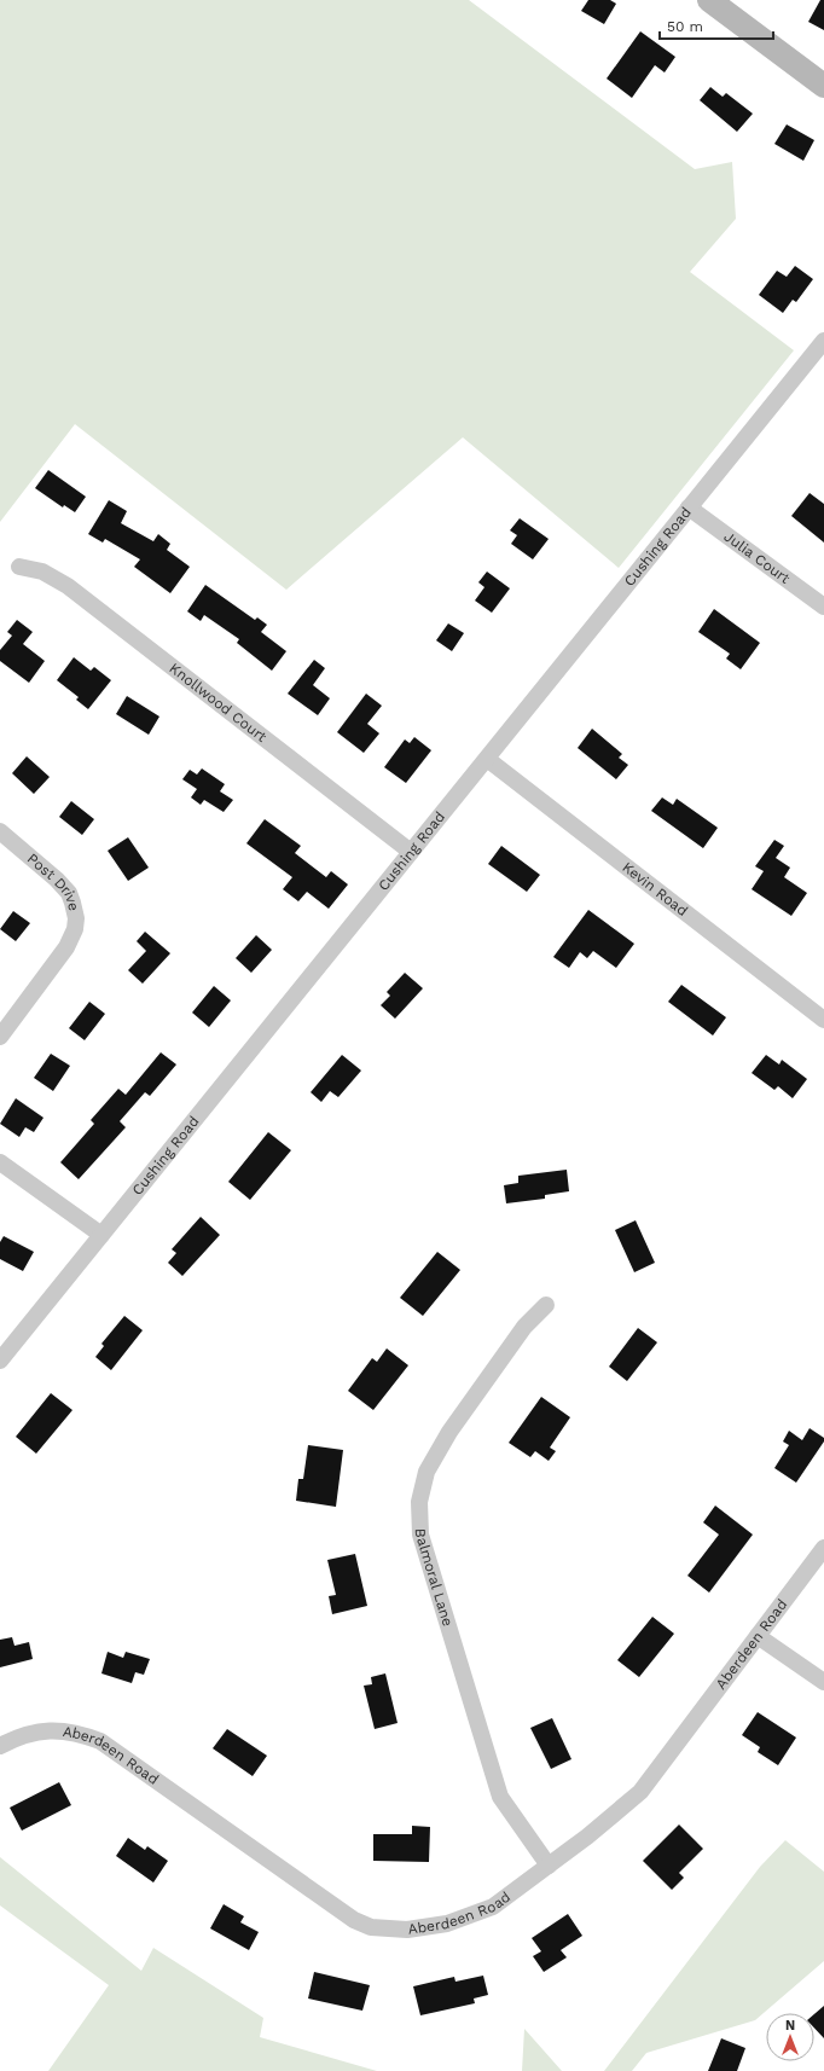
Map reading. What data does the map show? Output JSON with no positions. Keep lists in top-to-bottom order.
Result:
{
  "streets": {
    "street": [
      "Cushing Road",
      "Julia Court",
      "Knollwood Court",
      "Post Drive",
      "Kevin Road",
      "Balmoral Lane",
      "Aberdeen Road"
    ]
  },
  "crossings": [
    ["Cushing Road", "Julia Court"],
    ["Cushing Road", "Knollwood Court"],
    ["Cushing Road", "Kevin Road"],
    ["Balmoral Lane", "Aberdeen Road"]
  ],
  "scale_bar": "50 m",
  "north": "top"
}
